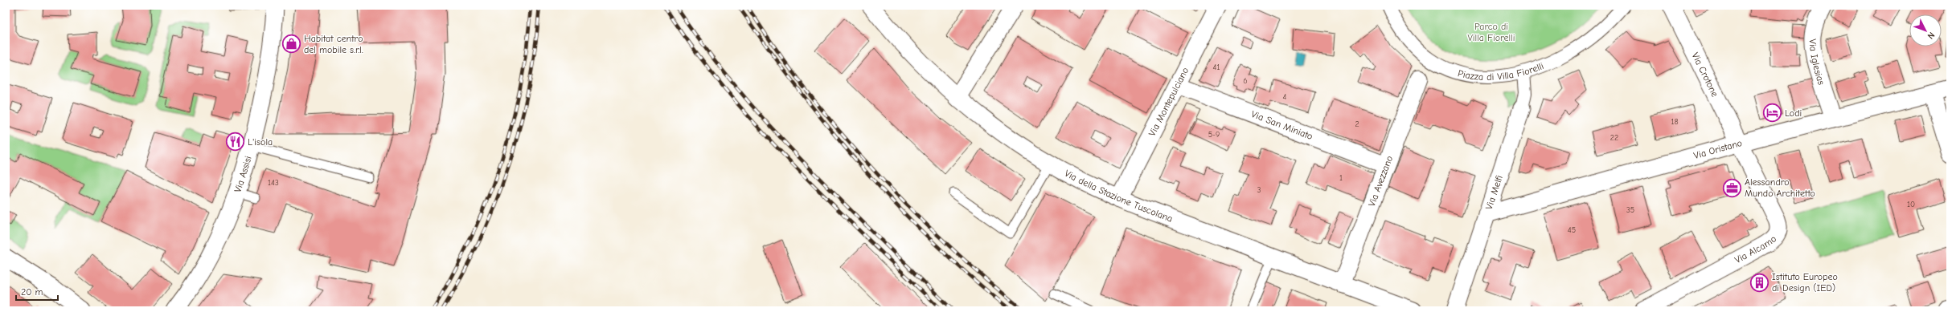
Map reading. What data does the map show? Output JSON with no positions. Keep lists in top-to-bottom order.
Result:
{
  "streets": {
    "street": [
      "Via Iglesias",
      "Piazza di Villa Fiorelli",
      "Via Crotone",
      "Via Montepulciano",
      "Via San Miniato",
      "Via Oristano",
      "Via Assisi",
      "Via Avezzano",
      "Via Melfi",
      "Via della Stazione Tuscolana",
      "Via Alcamo"
    ]
  },
  "crossings": [
    ["Via Iglesias", "Via Oristano"],
    ["Piazza di Villa Fiorelli", "Via Melfi"],
    ["Via Crotone", "Via Oristano"],
    ["Via Crotone", "Via Alcamo"],
    ["Via Montepulciano", "Via San Miniato"],
    ["Via Montepulciano", "Via della Stazione Tuscolana"],
    ["Via San Miniato", "Via Avezzano"],
    ["Via Oristano", "Via Melfi"],
    ["Via Oristano", "Via Alcamo"],
    ["Via Avezzano", "Via della Stazione Tuscolana"]
  ],
  "parks": ["Parco di Villa Fiorelli"],
  "places": {
    "shop": ["Habitat centro del mobile s.r.l."],
    "hotel": ["Lodi"],
    "restaurant": ["L'isola"],
    "office": ["Alessandro Mundo Architetto"],
    "building": ["Istituto Europeo di Design (IED)"]
  },
  "house_numbers": [
    "41",
    "6",
    "4",
    "18",
    "2",
    "5-9",
    "22",
    "1",
    "143",
    "3",
    "10",
    "35",
    "45"
  ],
  "scale_bar": "20 m",
  "north": "bottom right"
}
